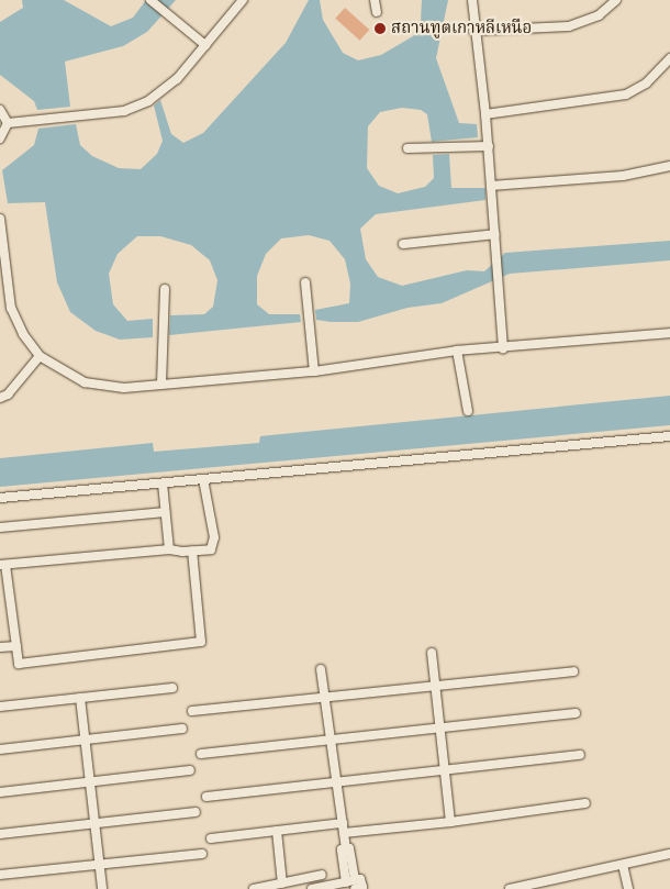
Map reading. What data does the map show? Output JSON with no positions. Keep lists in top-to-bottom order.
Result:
{
  "places": ["สถานทูตเกาหลีเหนือ"]
}
